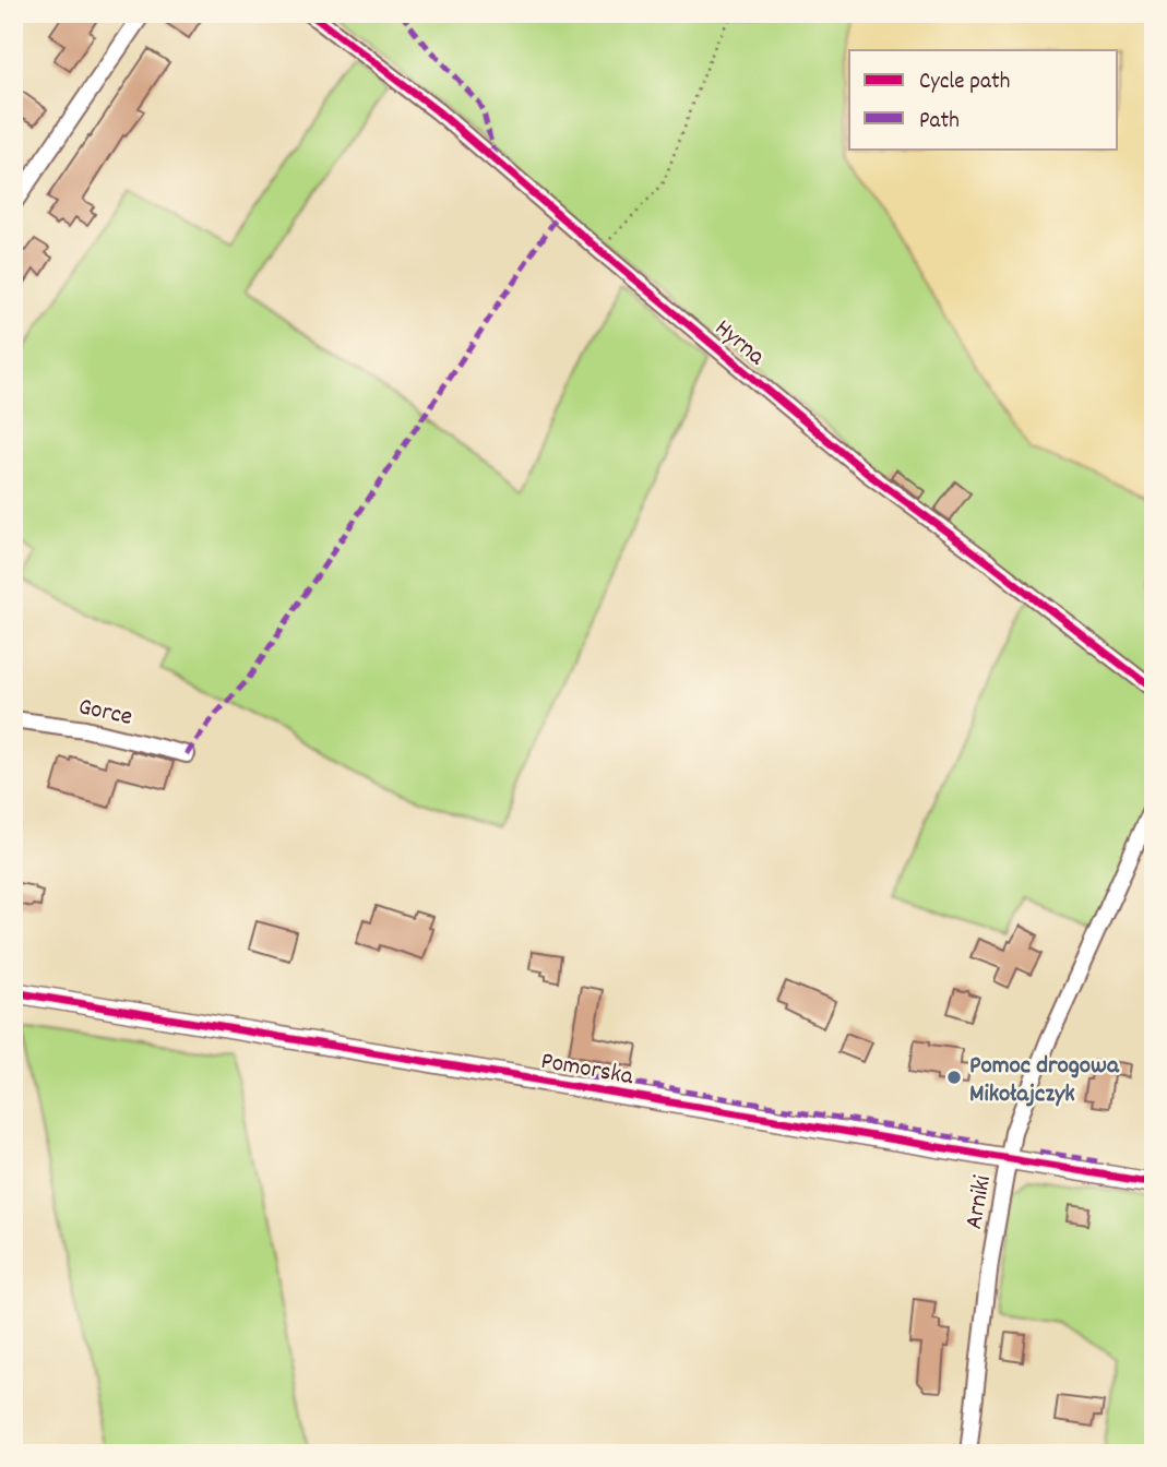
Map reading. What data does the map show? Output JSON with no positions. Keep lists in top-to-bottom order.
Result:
{
  "streets": {
    "street": [
      "Hyrna",
      "Gorce",
      "Pomorska",
      "Arniki"
    ]
  },
  "crossings": [
    ["Pomorska", "Arniki"]
  ],
  "places": ["Pomoc drogowa Mikołajczyk"],
  "legend": ["Cycle path", "Path"]
}
